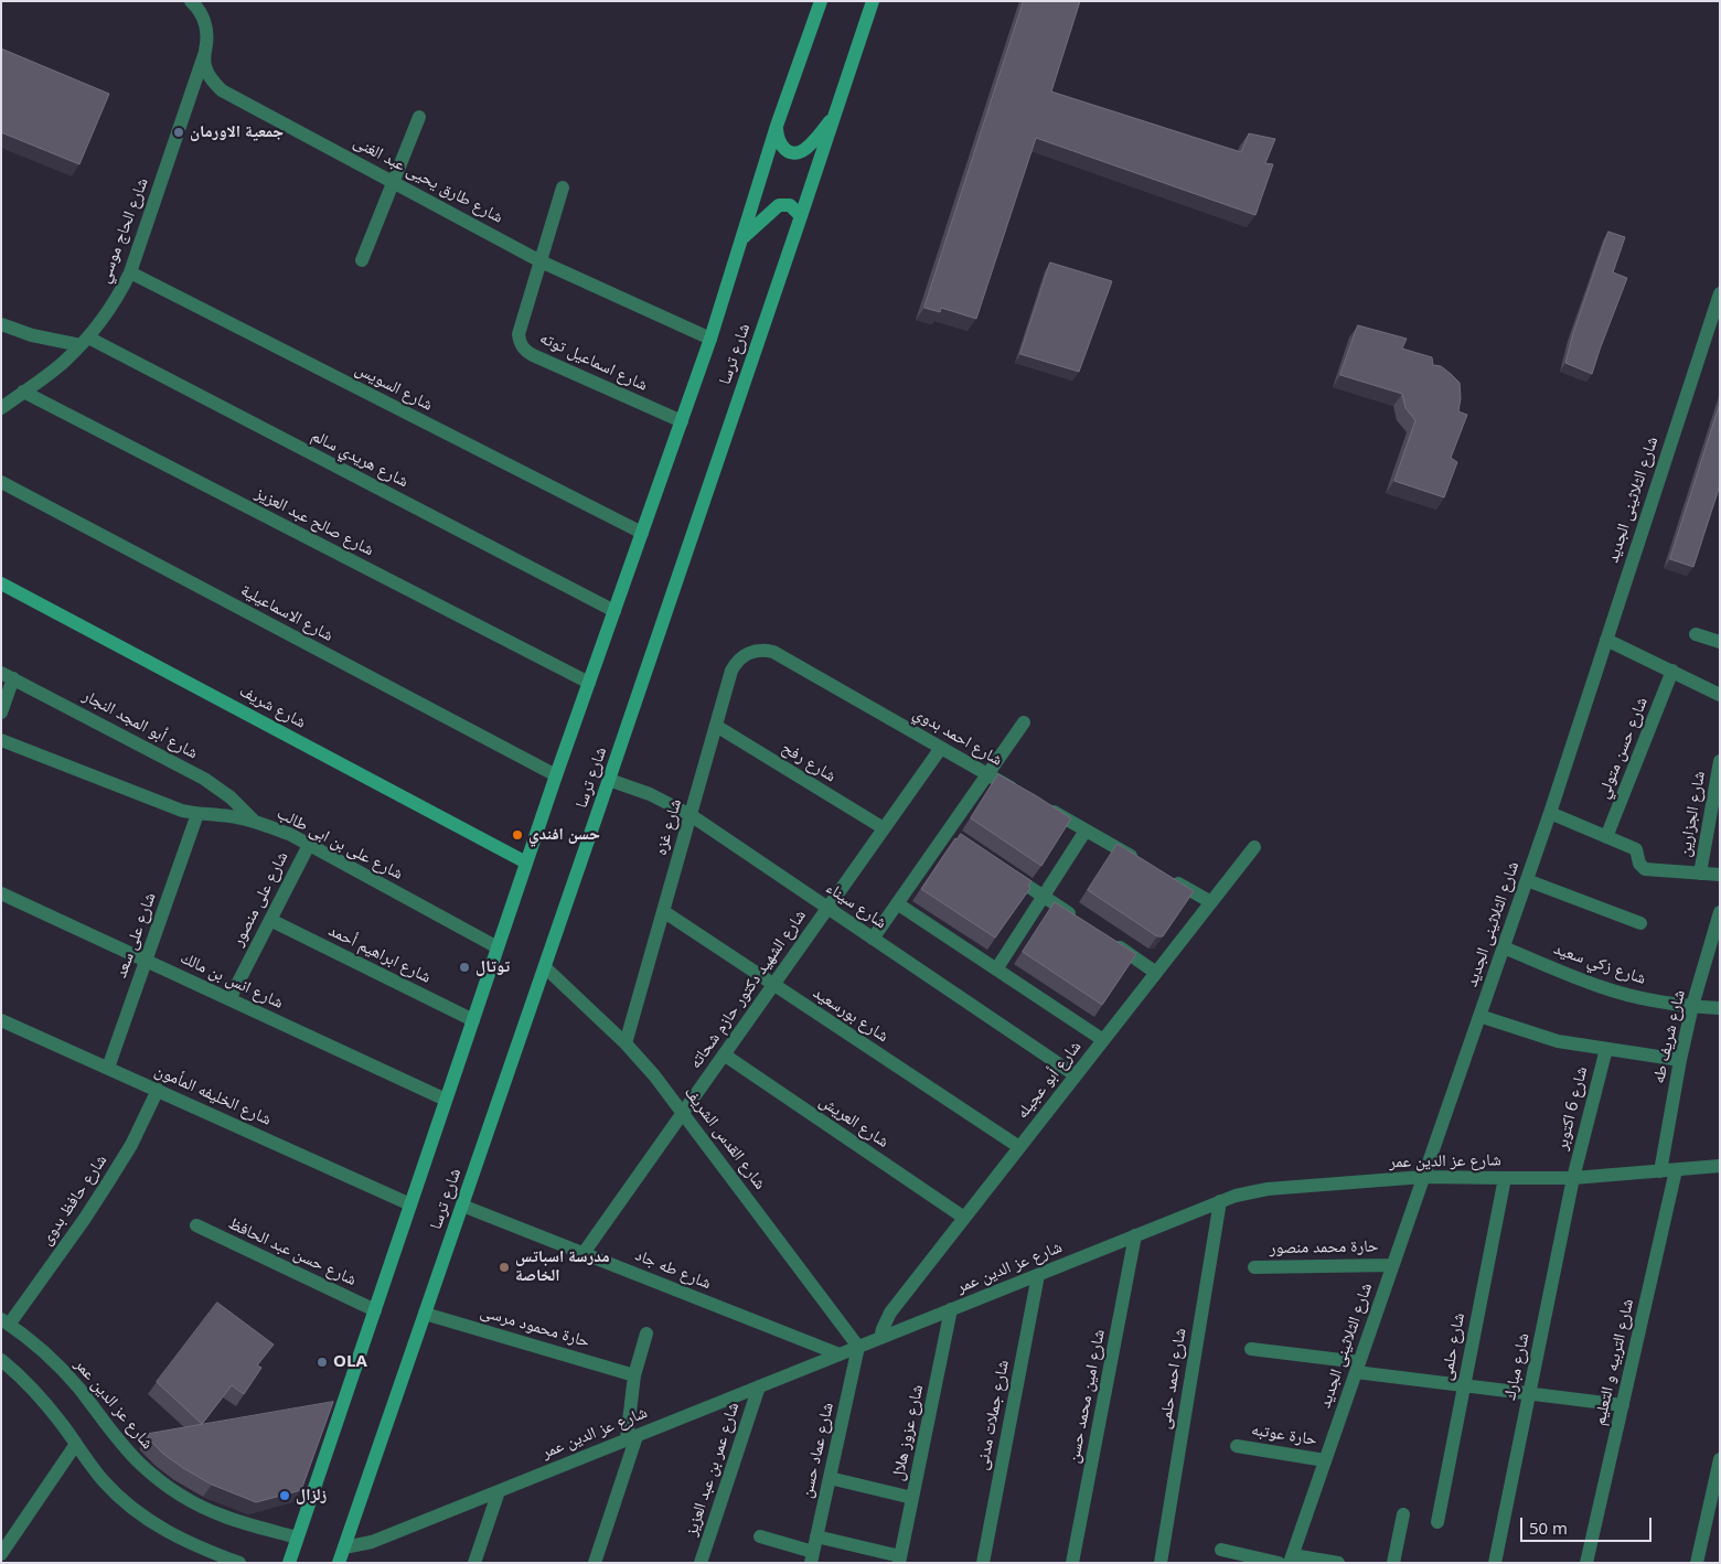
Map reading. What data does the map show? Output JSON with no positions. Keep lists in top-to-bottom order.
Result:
{
  "streets": {
    "main road": ["شارع ترسا", "شارع شريف"],
    "street": [
      "شارع طارق يحيى عبد الغنى",
      "شارع الحاج موسي",
      "شارع اسماعيل توته",
      "شارع السويس",
      "شارع هريدي سالم",
      "شارع الثلاثينى الجديد",
      "شارع صالح عبد العزيز",
      "شارع الاسماعيلية",
      "شارع أبو المجد النجار",
      "شارع احمد بدوي",
      "شارع حسن متولي",
      "شارع رفح",
      "شارع الجزارين",
      "شارع غزه",
      "شارع على بن ابى طالب",
      "شارع على منصور",
      "شارع سيناء",
      "شارع على سعد",
      "شارع ابراهيم أحمد",
      "شارع زكي سعيد",
      "شارع انس بن مالك",
      "شارع الشهيد دكتور حازم شحاته",
      "شارع بورسعيد",
      "شارع شريف طه",
      "شارع أبو عجيله",
      "شارع الخليفه المأمون",
      "شارع 6 اكتوبر",
      "شارع العريش",
      "شارع القدس الشريف",
      "شارع عز الدين عمر",
      "شارع حافظ بدوى",
      "حارة محمد منصور",
      "شارع حسن عبد الحافظ",
      "شارع طه جاد",
      "حارة محمود مرسى",
      "شارع حلمى",
      "شارع التربيه و التعليم",
      "شارع مبارك",
      "شارع احمد حلمى",
      "شارع امين محمد حسن",
      "شارع جملات مدنى",
      "شارع عزوز هلال",
      "حارة عوتبه",
      "شارع عماد حسن",
      "شارع عمر بن عبد العزيز"
    ]
  },
  "crossings": [
    ["شارع طارق يحيى عبد الغنى", "شارع الحاج موسي"],
    ["شارع طارق يحيى عبد الغنى", "شارع ترسا"],
    ["شارع طارق يحيى عبد الغنى", "شارع اسماعيل توته"],
    ["شارع الحاج موسي", "شارع السويس"],
    ["شارع الحاج موسي", "شارع هريدي سالم"],
    ["شارع الحاج موسي", "شارع صالح عبد العزيز"],
    ["شارع ترسا", "شارع اسماعيل توته"],
    ["شارع ترسا", "شارع السويس"],
    ["شارع ترسا", "شارع هريدي سالم"],
    ["شارع ترسا", "شارع صالح عبد العزيز"],
    ["شارع ترسا", "شارع الاسماعيلية"],
    ["شارع ترسا", "شارع شريف"],
    ["شارع ترسا", "شارع على بن ابى طالب"],
    ["شارع ترسا", "شارع سيناء"],
    ["شارع ترسا", "شارع ابراهيم أحمد"],
    ["شارع ترسا", "شارع انس بن مالك"],
    ["شارع ترسا", "شارع الخليفه المأمون"],
    ["شارع ترسا", "شارع القدس الشريف"],
    ["شارع ترسا", "شارع عز الدين عمر"],
    ["شارع ترسا", "شارع حسن عبد الحافظ"],
    ["شارع ترسا", "شارع طه جاد"],
    ["شارع ترسا", "حارة محمود مرسى"],
    ["شارع الثلاثينى الجديد", "شارع زكي سعيد"],
    ["شارع الثلاثينى الجديد", "شارع عز الدين عمر"],
    ["شارع الثلاثينى الجديد", "حارة محمد منصور"],
    ["شارع الثلاثينى الجديد", "حارة عوتبه"],
    ["شارع أبو المجد النجار", "شارع على بن ابى طالب"],
    ["شارع احمد بدوي", "شارع غزه"],
    ["شارع احمد بدوي", "شارع الشهيد دكتور حازم شحاته"],
    ["شارع رفح", "شارع غزه"],
    ["شارع رفح", "شارع الشهيد دكتور حازم شحاته"],
    ["شارع غزه", "شارع سيناء"],
    ["شارع غزه", "شارع بورسعيد"],
    ["شارع غزه", "شارع القدس الشريف"],
    ["شارع على بن ابى طالب", "شارع على منصور"],
    ["شارع على بن ابى طالب", "شارع على سعد"],
    ["شارع على منصور", "شارع ابراهيم أحمد"],
    ["شارع على منصور", "شارع انس بن مالك"],
    ["شارع سيناء", "شارع الشهيد دكتور حازم شحاته"],
    ["شارع سيناء", "شارع أبو عجيله"],
    ["شارع على سعد", "شارع انس بن مالك"],
    ["شارع على سعد", "شارع الخليفه المأمون"],
    ["شارع زكي سعيد", "شارع شريف طه"],
    ["شارع الشهيد دكتور حازم شحاته", "شارع بورسعيد"],
    ["شارع الشهيد دكتور حازم شحاته", "شارع العريش"],
    ["شارع الشهيد دكتور حازم شحاته", "شارع القدس الشريف"],
    ["شارع الشهيد دكتور حازم شحاته", "شارع طه جاد"],
    ["شارع بورسعيد", "شارع أبو عجيله"],
    ["شارع شريف طه", "شارع عز الدين عمر"],
    ["شارع أبو عجيله", "شارع العريش"],
    ["شارع أبو عجيله", "شارع عز الدين عمر"],
    ["شارع الخليفه المأمون", "شارع حافظ بدوى"],
    ["شارع 6 اكتوبر", "شارع عز الدين عمر"],
    ["شارع 6 اكتوبر", "شارع مبارك"],
    ["شارع القدس الشريف", "شارع عز الدين عمر"],
    ["شارع القدس الشريف", "شارع عماد حسن"],
    ["شارع عز الدين عمر", "شارع حافظ بدوى"],
    ["شارع عز الدين عمر", "شارع طه جاد"],
    ["شارع عز الدين عمر", "شارع حلمى"],
    ["شارع عز الدين عمر", "شارع التربيه و التعليم"],
    ["شارع عز الدين عمر", "شارع مبارك"],
    ["شارع عز الدين عمر", "شارع احمد حلمى"],
    ["شارع عز الدين عمر", "شارع امين محمد حسن"],
    ["شارع عز الدين عمر", "شارع جملات مدنى"],
    ["شارع عز الدين عمر", "شارع عزوز هلال"],
    ["شارع عز الدين عمر", "شارع عماد حسن"],
    ["شارع عز الدين عمر", "شارع عمر بن عبد العزيز"]
  ],
  "places": [
    "جمعية الاورمان",
    "حسن افندي",
    "توتال",
    "مدرسة اسباتس الخاصة",
    "OLA",
    "زلزال"
  ],
  "scale_bar": "50 m"
}
